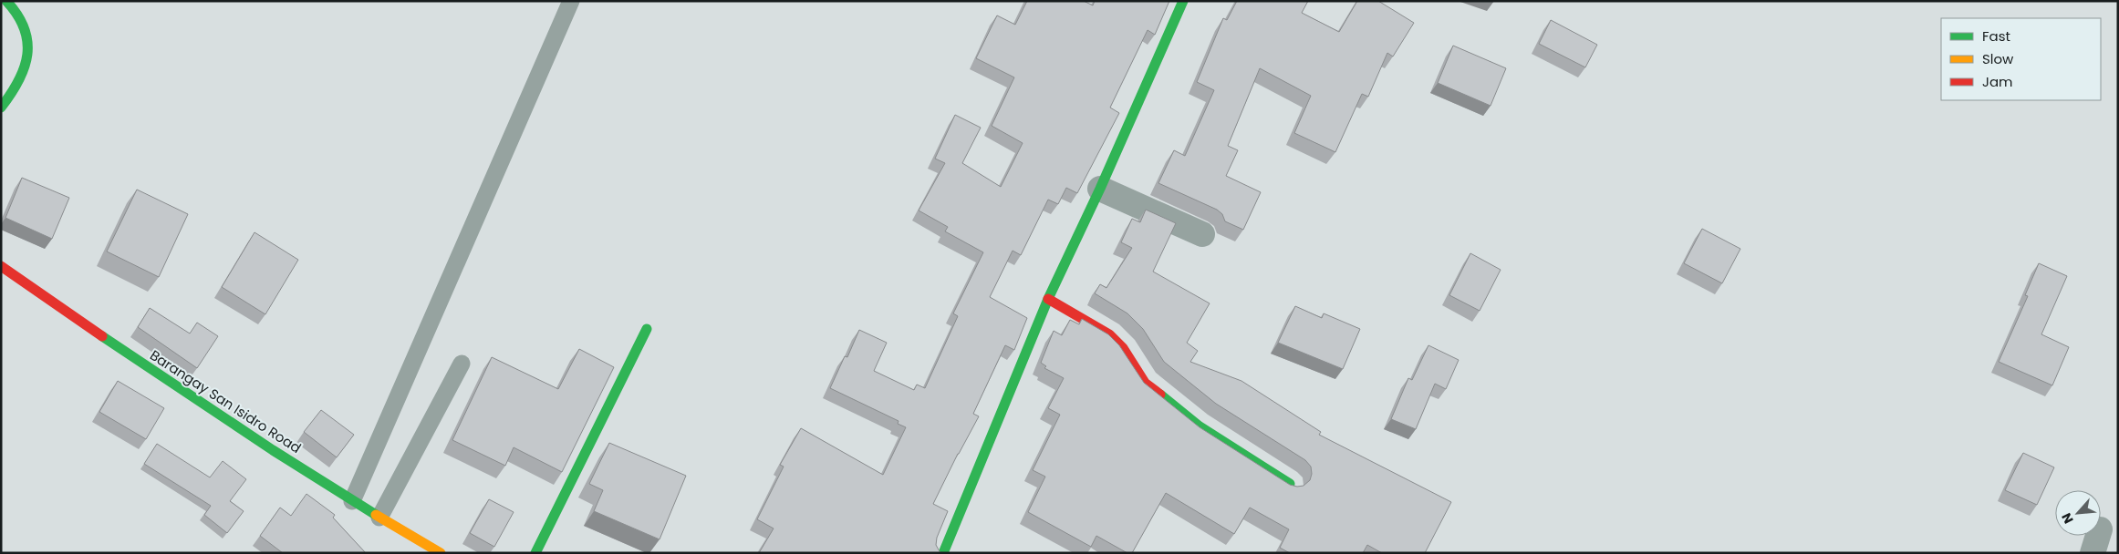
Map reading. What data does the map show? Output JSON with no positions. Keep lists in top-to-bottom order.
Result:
{
  "streets": {
    "street": ["Barangay San Isidro Road"]
  },
  "legend": ["Fast", "Slow", "Jam"],
  "north": "bottom left"
}
